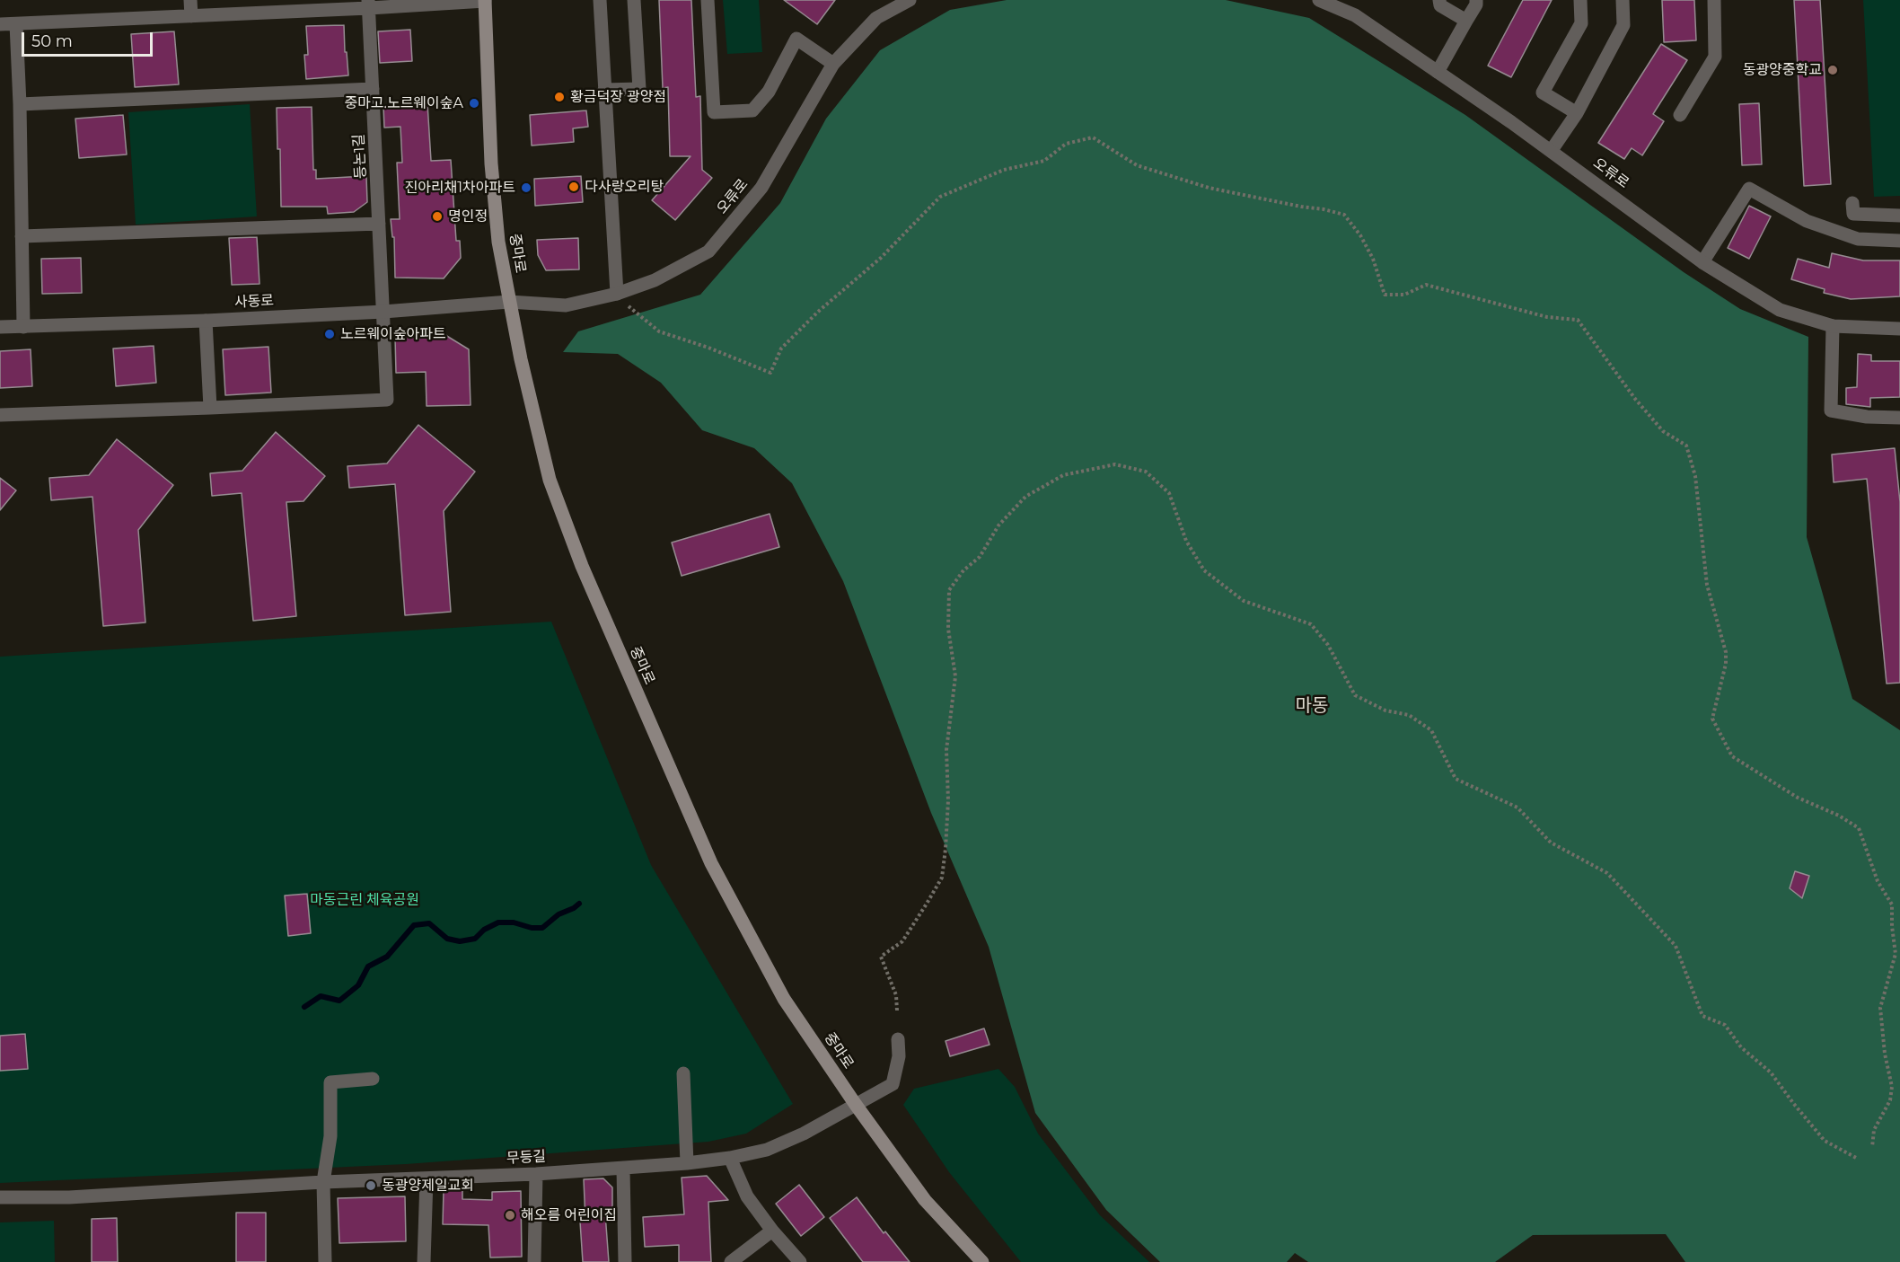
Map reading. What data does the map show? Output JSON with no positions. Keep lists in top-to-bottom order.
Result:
{
  "streets": {
    "main road": ["중마로"],
    "street": [
      "등논1길",
      "오류로",
      "사동로",
      "무등길"
    ]
  },
  "crossings": [
    ["등논1길", "사동로"],
    ["오류로", "중마로"],
    ["오류로", "사동로"],
    ["중마로", "사동로"],
    ["중마로", "무등길"]
  ],
  "districts": ["마동"],
  "parks": ["마동근린 체육공원"],
  "places": [
    "동광양중학교",
    "황금덕장 광양점",
    "중마고.노르웨이숲A",
    "다사랑오리탕",
    "진아리채1차아파트",
    "명인정",
    "노르웨이숲아파트",
    "동광양제일교회",
    "해오름 어린이집"
  ],
  "scale_bar": "50 m"
}
